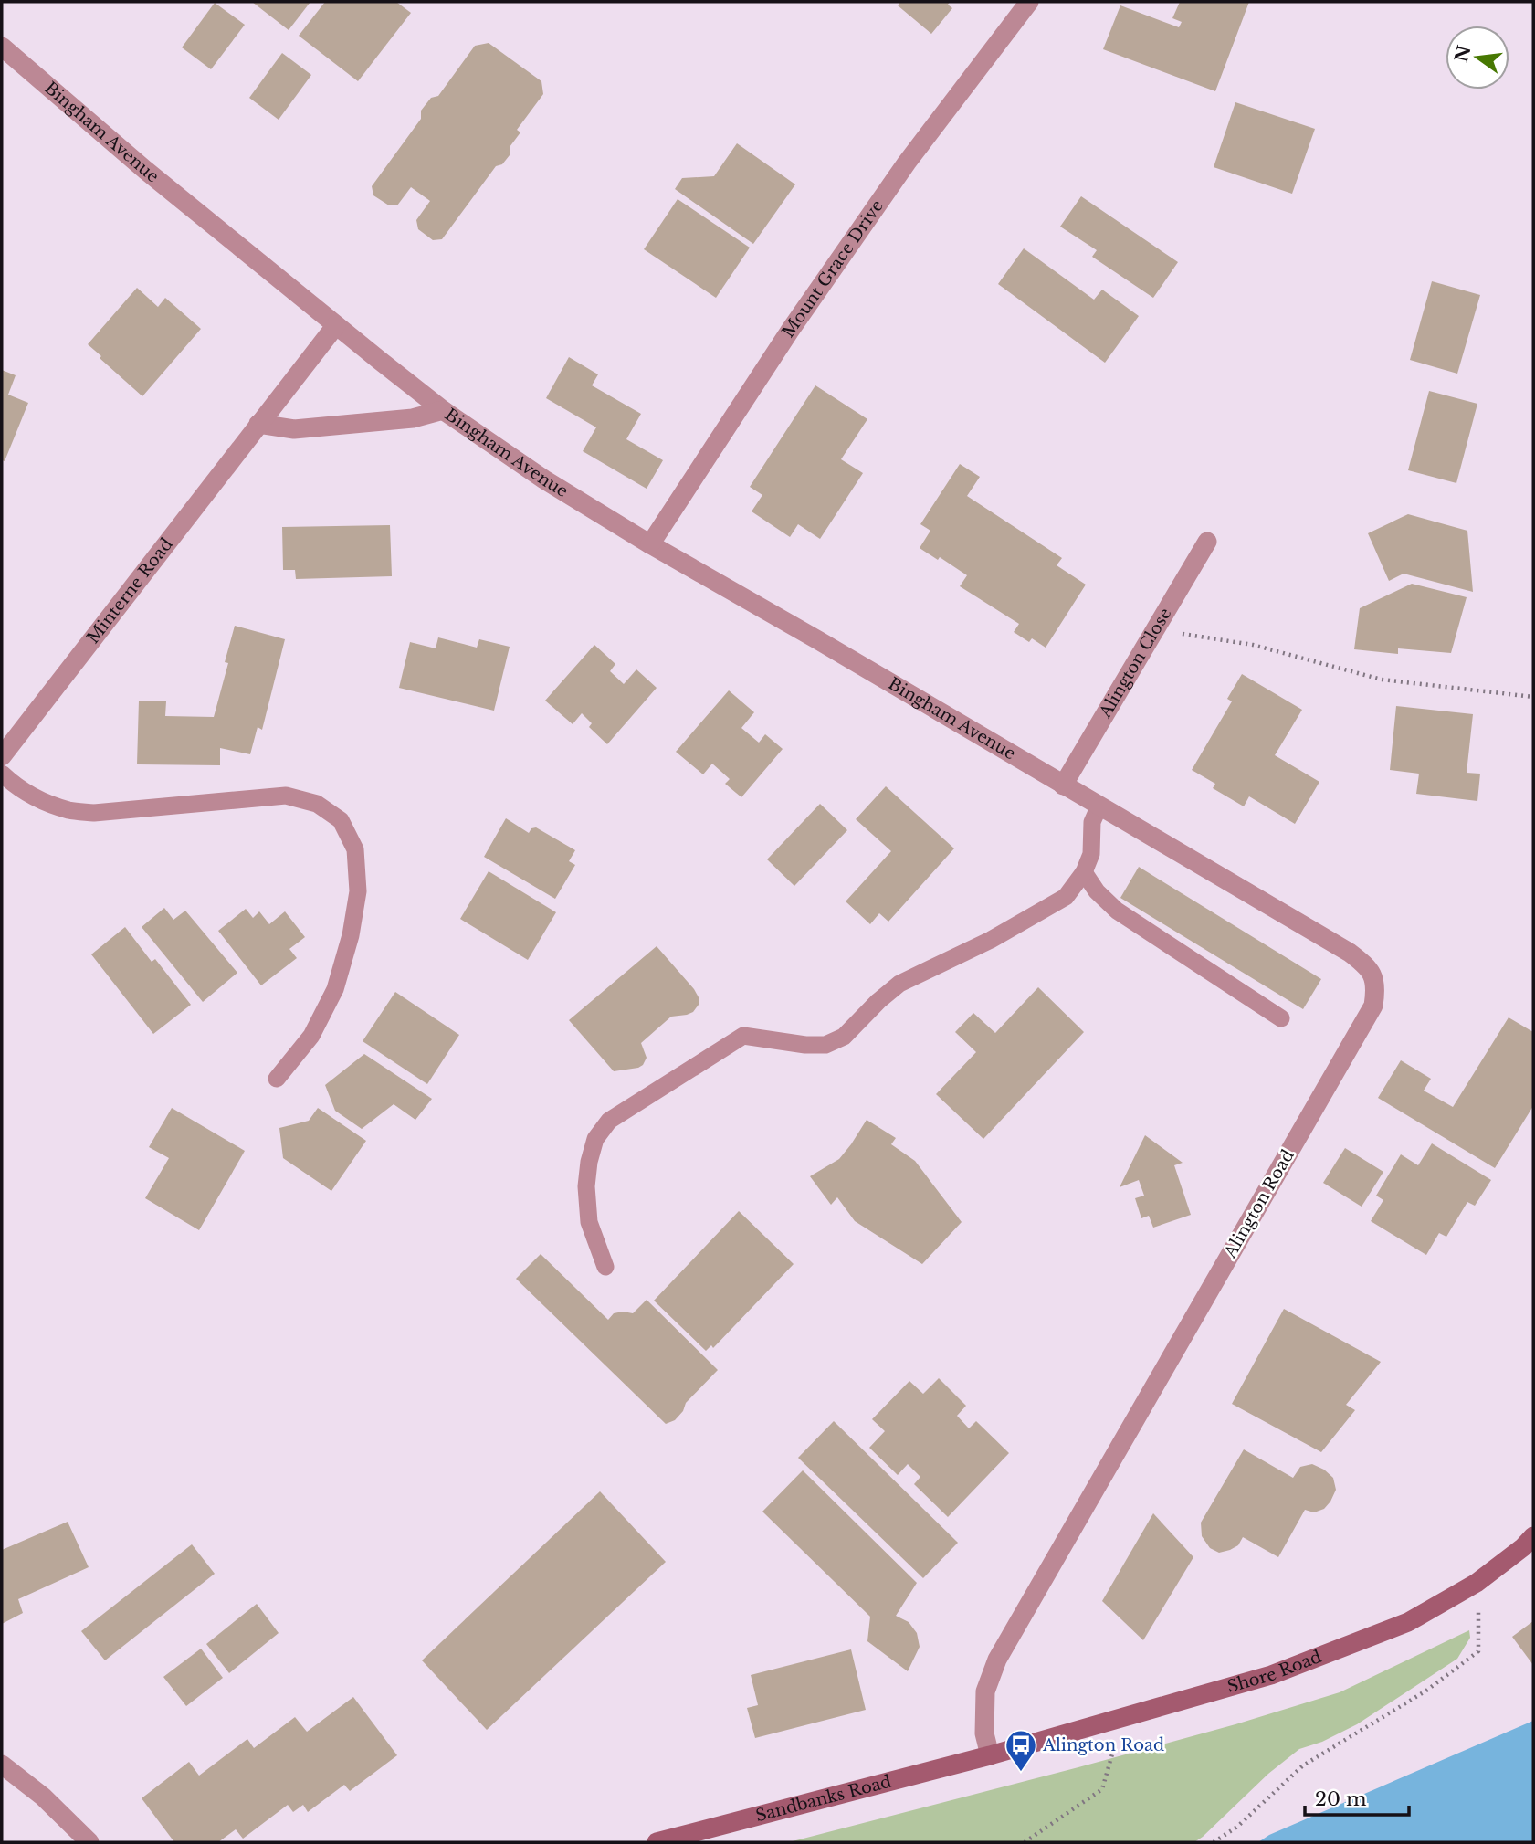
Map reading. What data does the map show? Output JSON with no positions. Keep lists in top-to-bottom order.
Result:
{
  "streets": {
    "main road": ["Shore Road", "Sandbanks Road"],
    "street": [
      "Bingham Avenue",
      "Mount Grace Drive",
      "Minterne Road",
      "Alington Close",
      "Alington Road"
    ]
  },
  "crossings": [
    ["Bingham Avenue", "Mount Grace Drive"],
    ["Bingham Avenue", "Minterne Road"],
    ["Bingham Avenue", "Alington Close"],
    ["Bingham Avenue", "Alington Road"],
    ["Alington Close", "Alington Road"],
    ["Alington Road", "Shore Road"],
    ["Alington Road", "Sandbanks Road"],
    ["Shore Road", "Sandbanks Road"]
  ],
  "places": {
    "bus stop": ["Alington Road"]
  },
  "scale_bar": "20 m",
  "north": "left"
}
